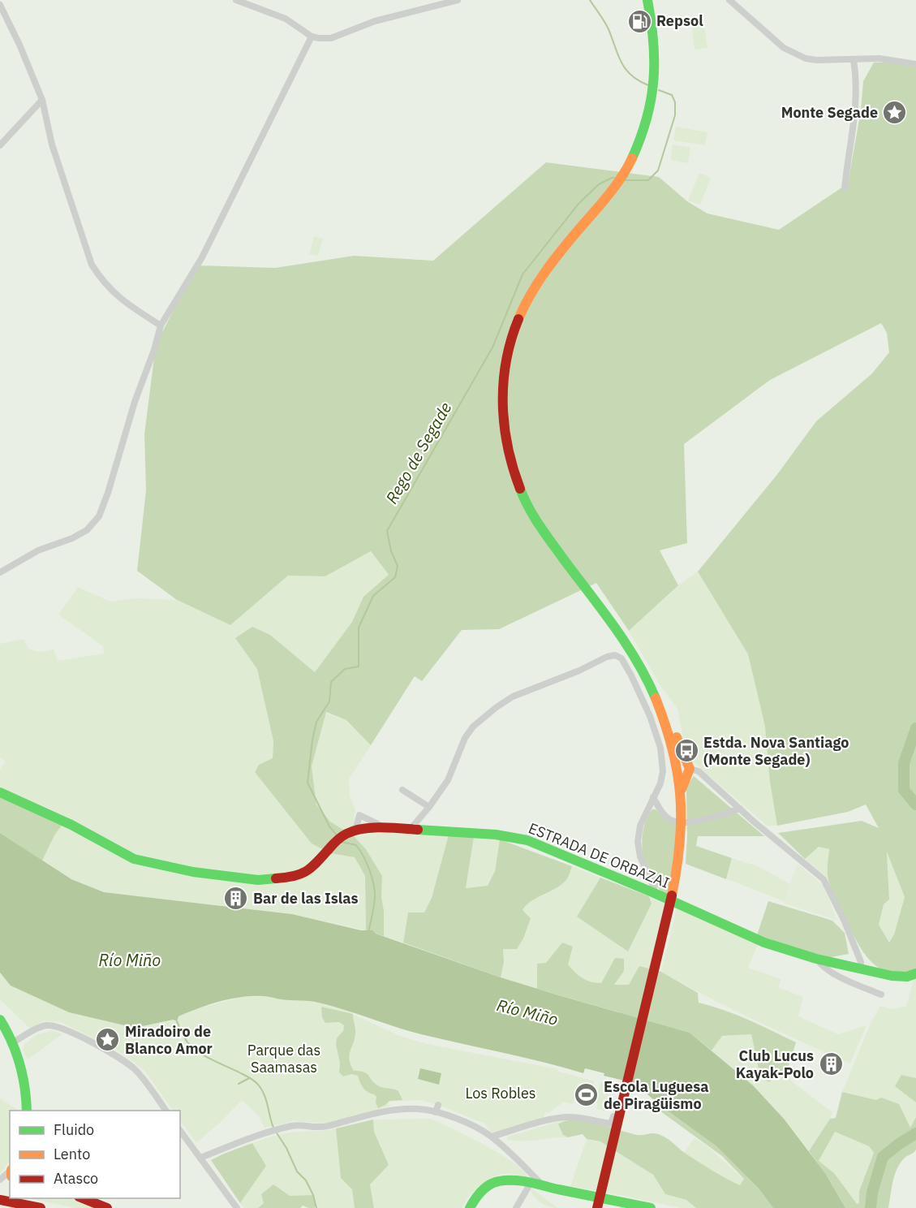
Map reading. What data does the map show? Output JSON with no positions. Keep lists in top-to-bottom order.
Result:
{
  "streets": {
    "main road": ["ESTRADA DE ORBAZAI"]
  },
  "water": ["Rego de Segade", "Río Miño"],
  "parks": ["Parque das Saamasas", "Los Robles"],
  "places": {
    "fuel station": ["Repsol"],
    "place": ["Monte Segade", "Miradoiro de Blanco Amor"],
    "bus stop": ["Estda. Nova Santiago (Monte Segade)"],
    "building": ["Bar de las Islas", "Club Lucus Kayak-Polo"],
    "sports": ["Escola Luguesa de Piragüismo"]
  },
  "legend": ["Fluido", "Lento", "Atasco"]
}
